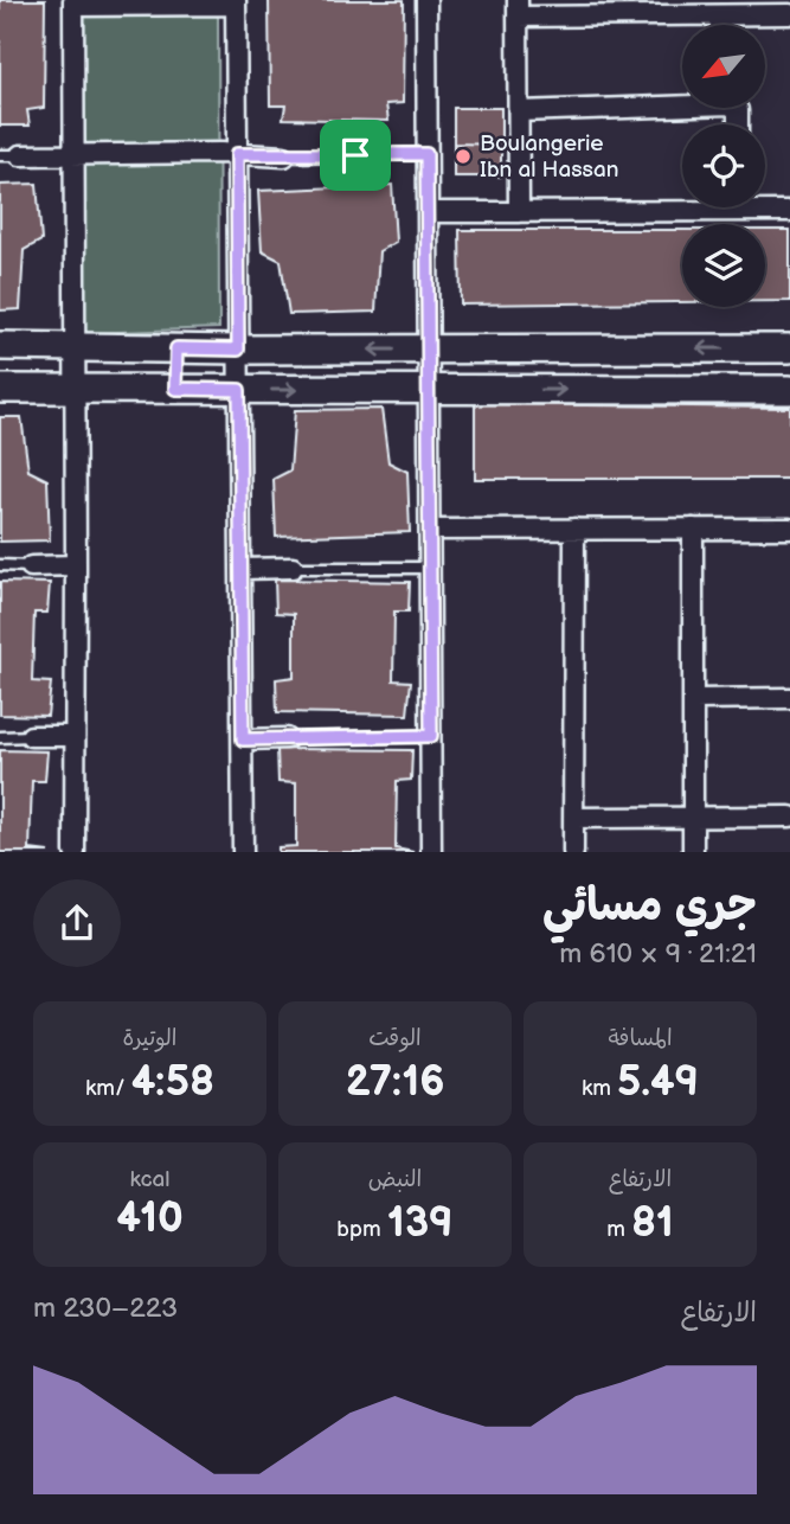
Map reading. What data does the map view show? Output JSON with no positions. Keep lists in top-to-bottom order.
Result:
{
  "places": ["Boulangerie Ibn al Hassan"],
  "north": "bottom left",
  "page": {
    "heading": ["جري مسائي", "21:21 · 9 × 610 m"],
    "stats": [
      ["المسافة", "5.49 km"],
      ["الوقت", "27:16"],
      ["الوتيرة", "4:58 /km"],
      ["الارتفاع", "81 m"],
      ["النبض", "139 bpm"],
      ["kcal", "410"]
    ],
    "chart": ["الارتفاع", "223–230 m"]
  }
}
